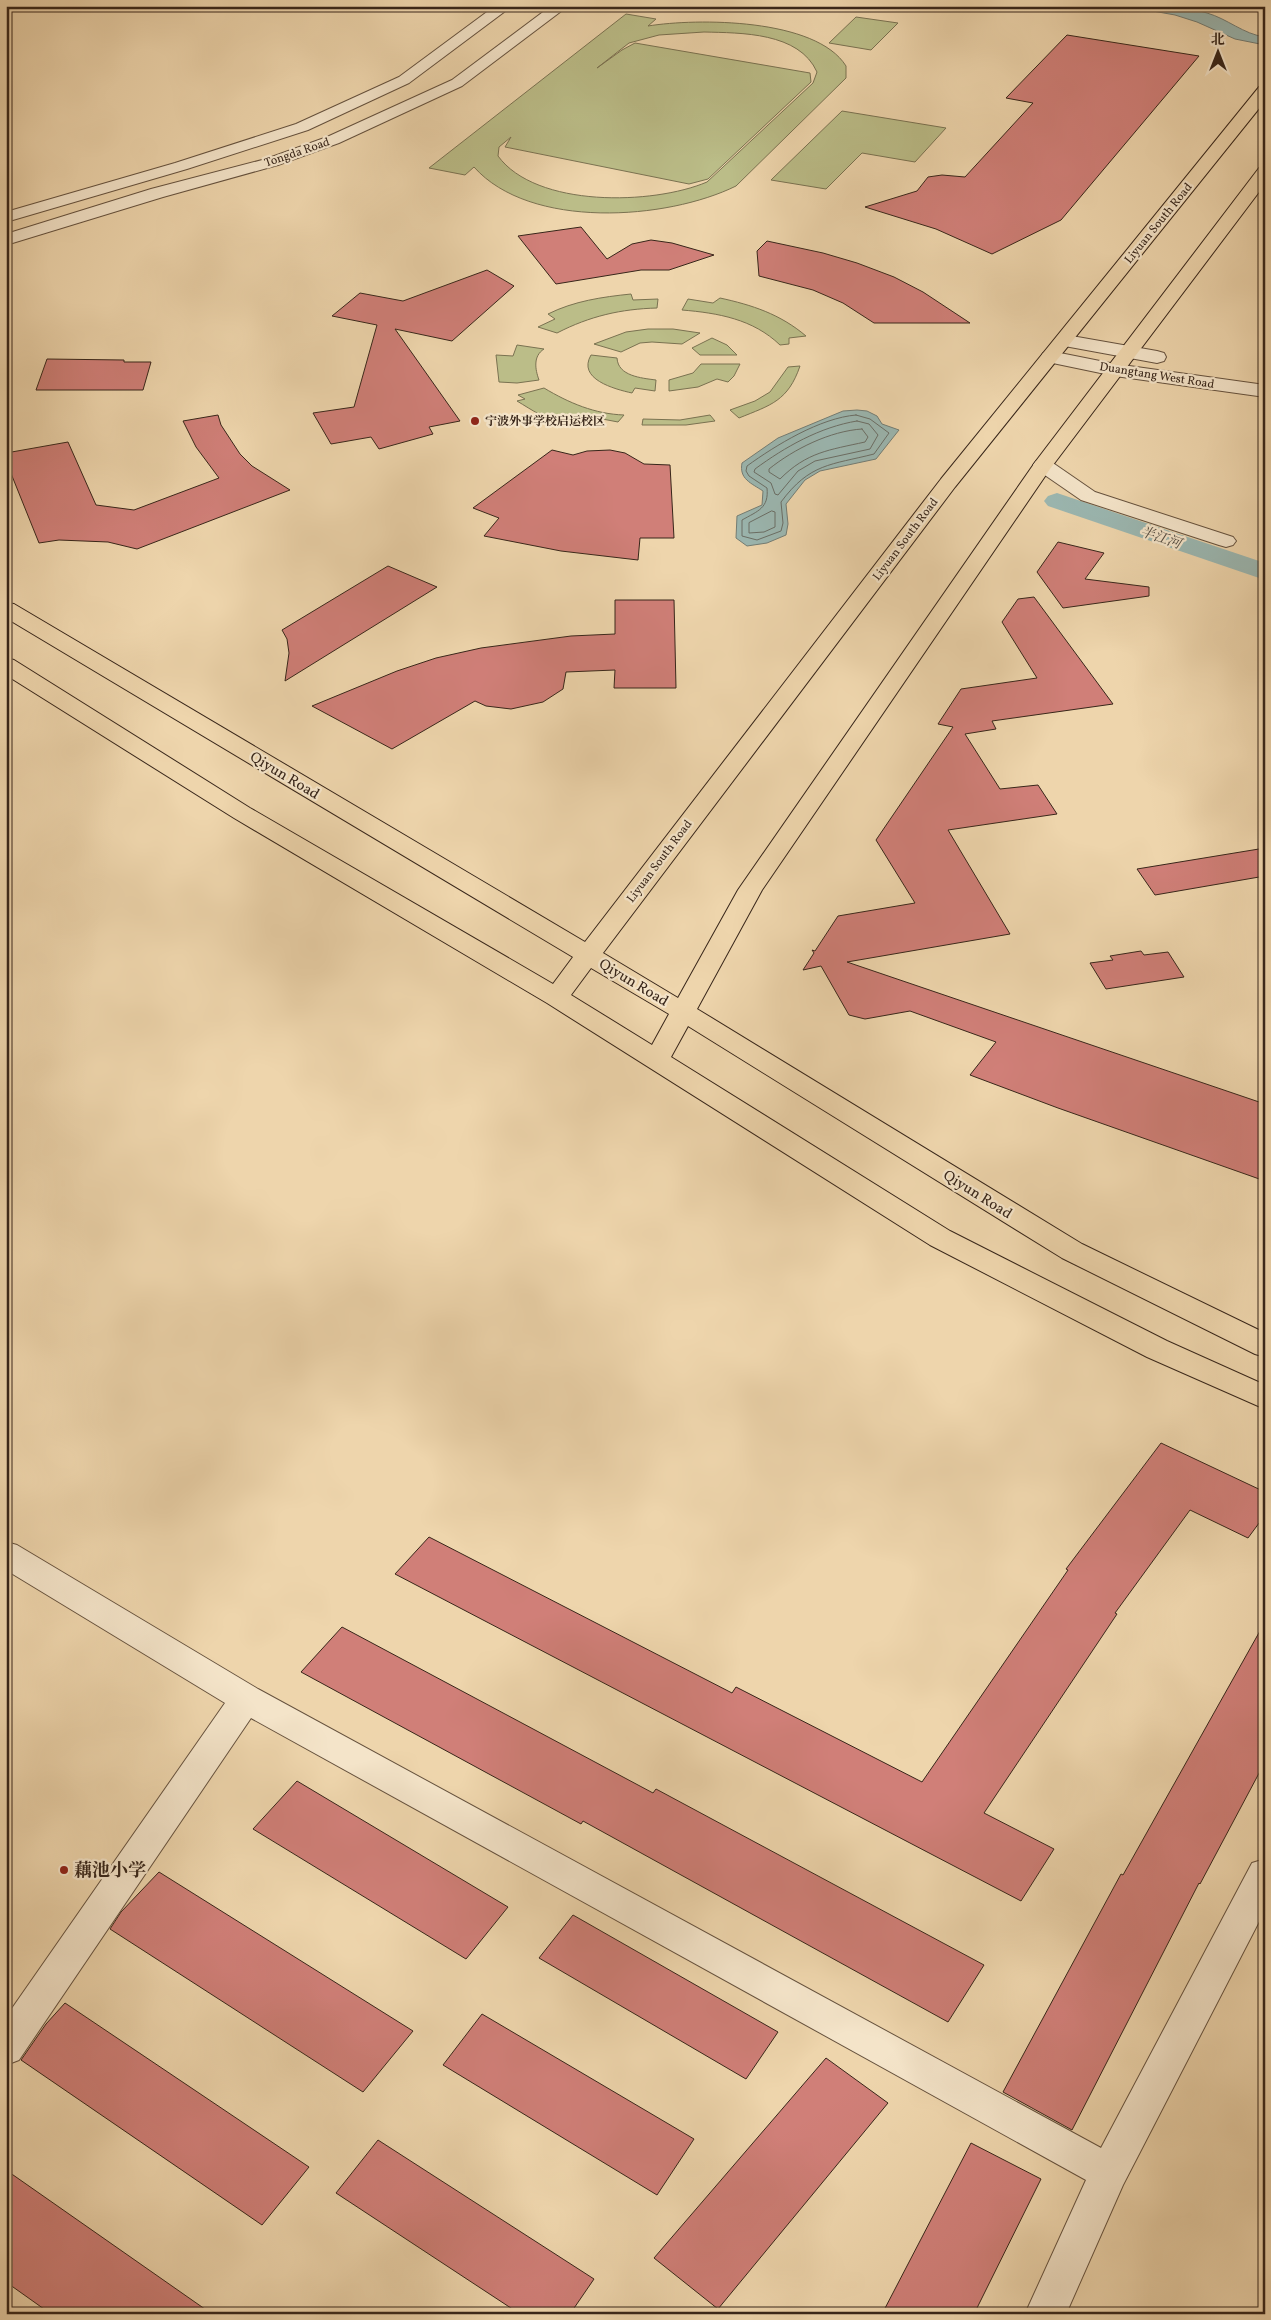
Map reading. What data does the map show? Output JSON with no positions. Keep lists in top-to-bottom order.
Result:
{
  "streets": {
    "main road": ["Liyuan South Road", "Qiyun Road"],
    "street": ["Tongda Road", "Duangtang West Road"]
  },
  "crossings": [
    ["Liyuan South Road", "Duangtang West Road"],
    ["Liyuan South Road", "Qiyun Road"]
  ],
  "water": ["半江河"],
  "places": ["宁波外事学校启运校区", "藕池小学"],
  "north": "top"
}
